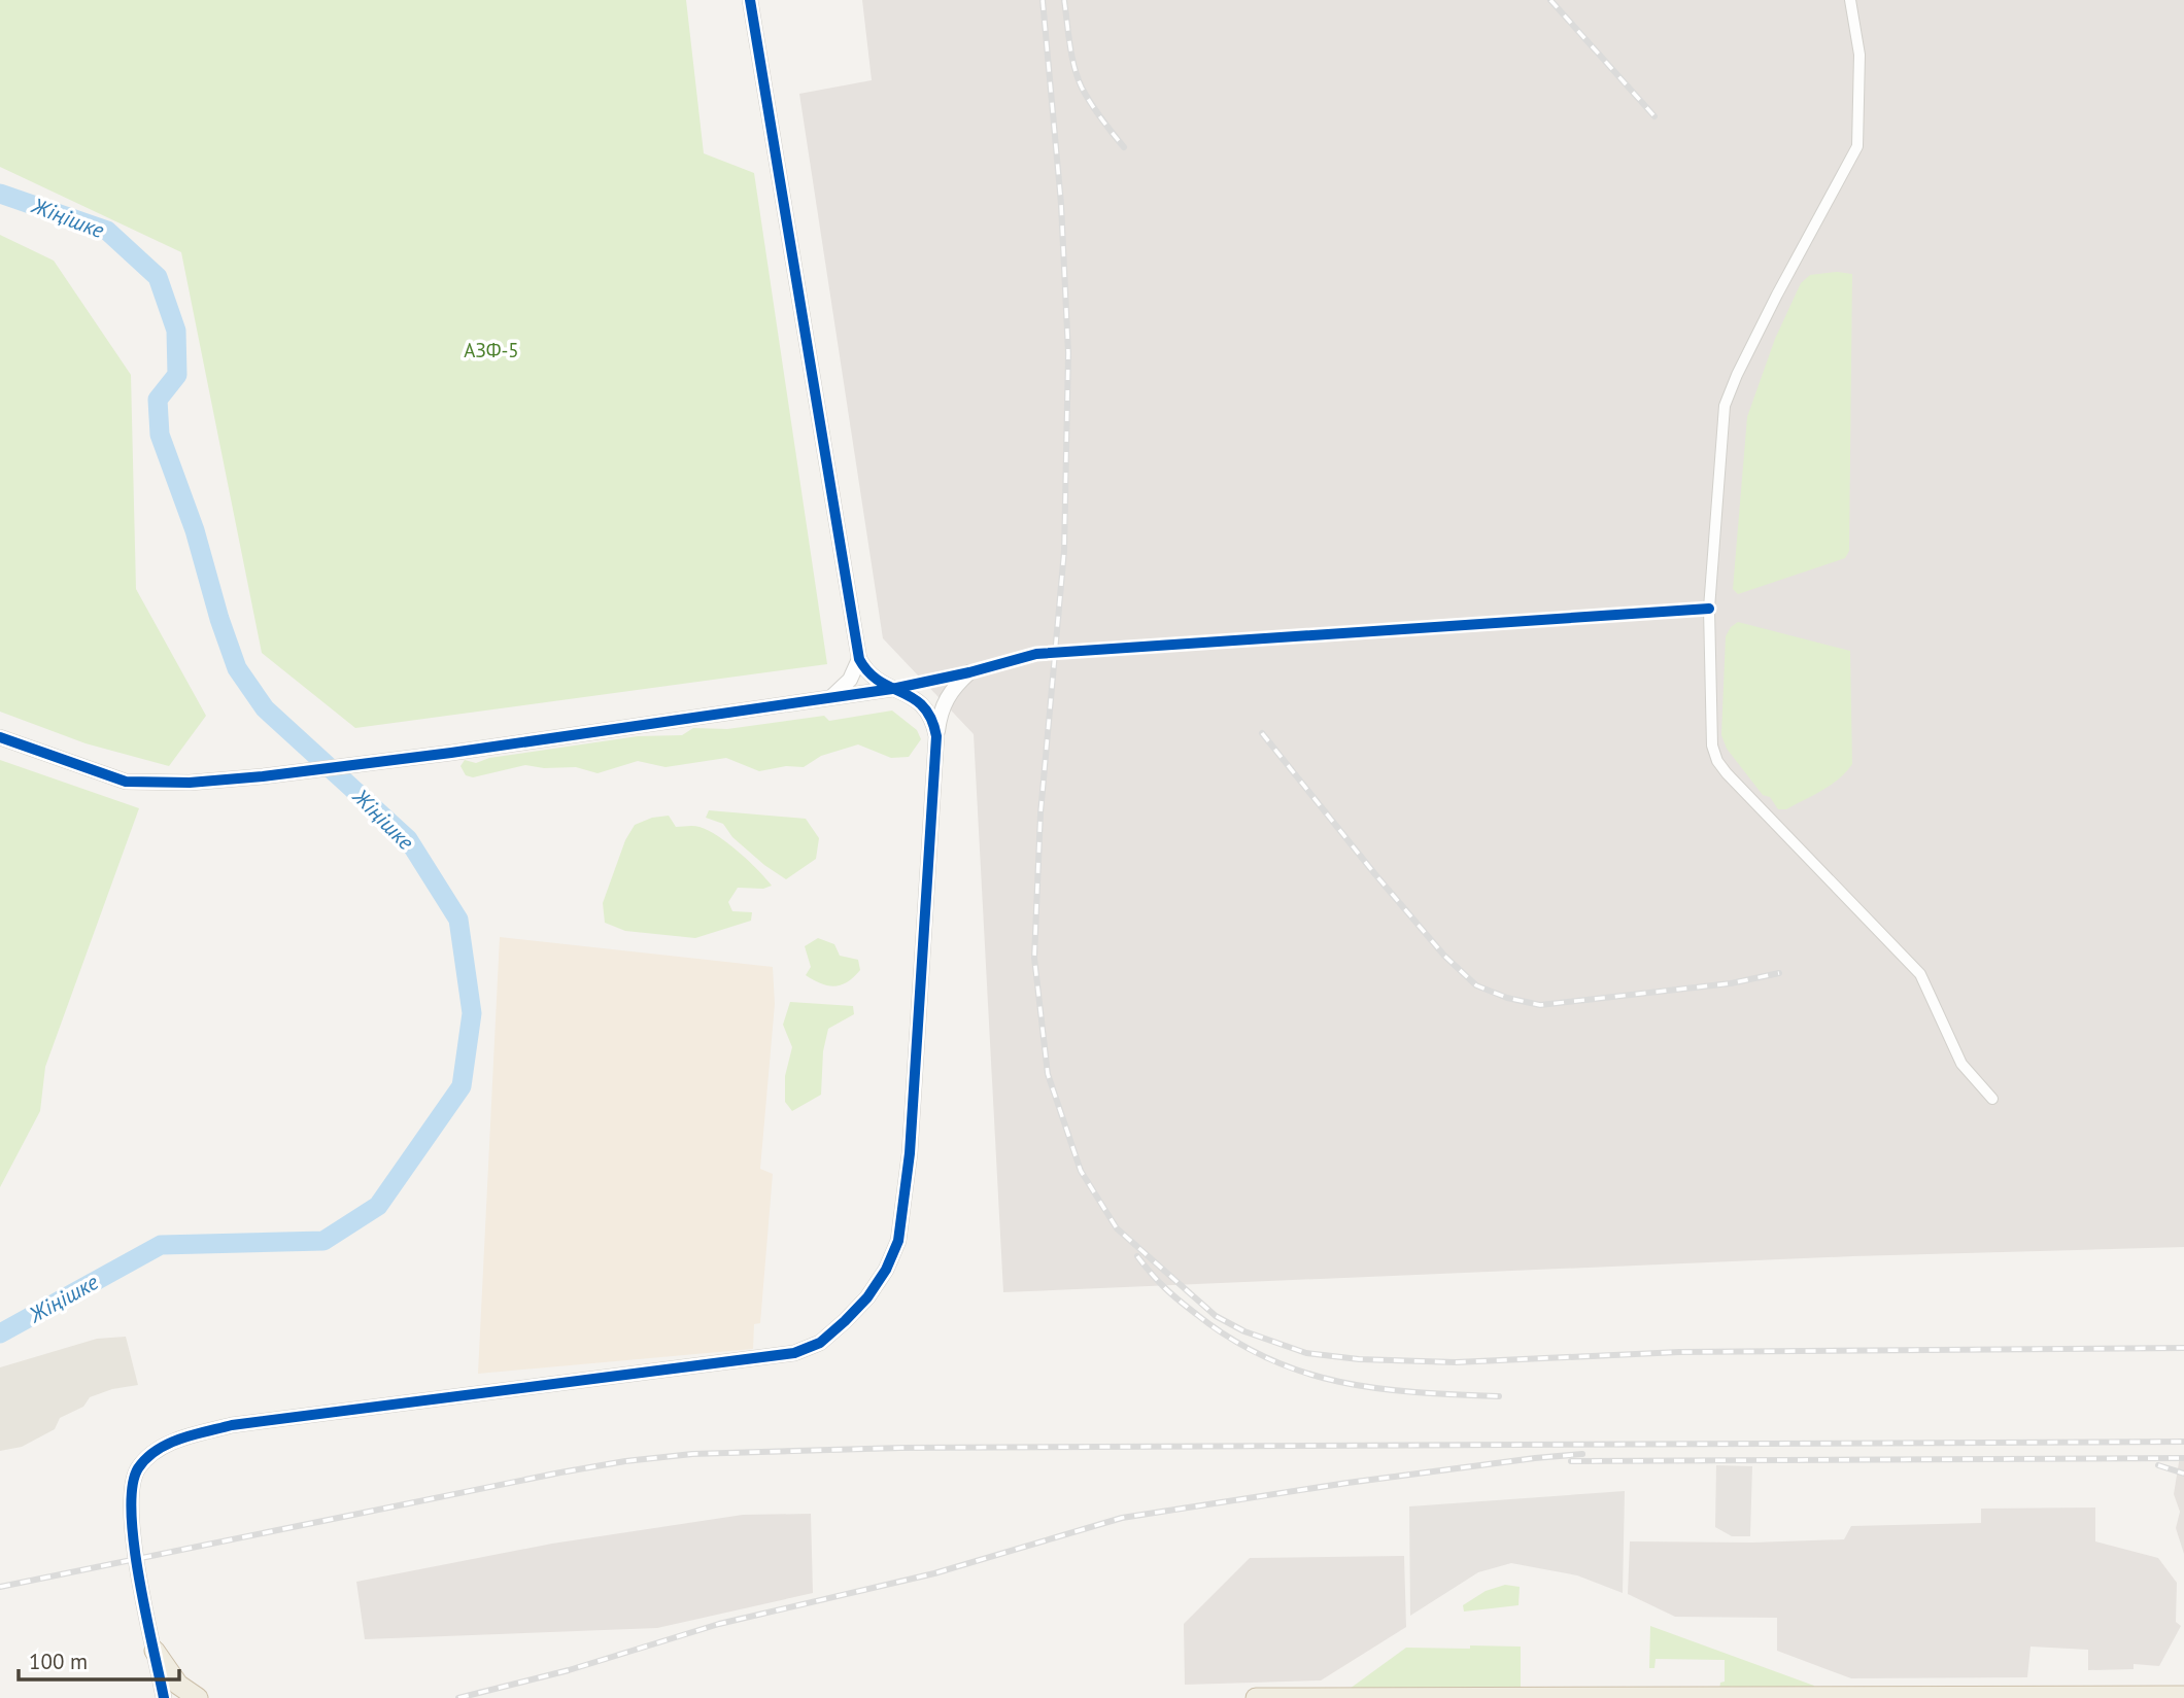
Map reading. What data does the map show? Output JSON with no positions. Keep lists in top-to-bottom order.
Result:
{
  "water": ["Жіңішке"],
  "parks": ["АЗФ-5"],
  "scale_bar": "100 m"
}
